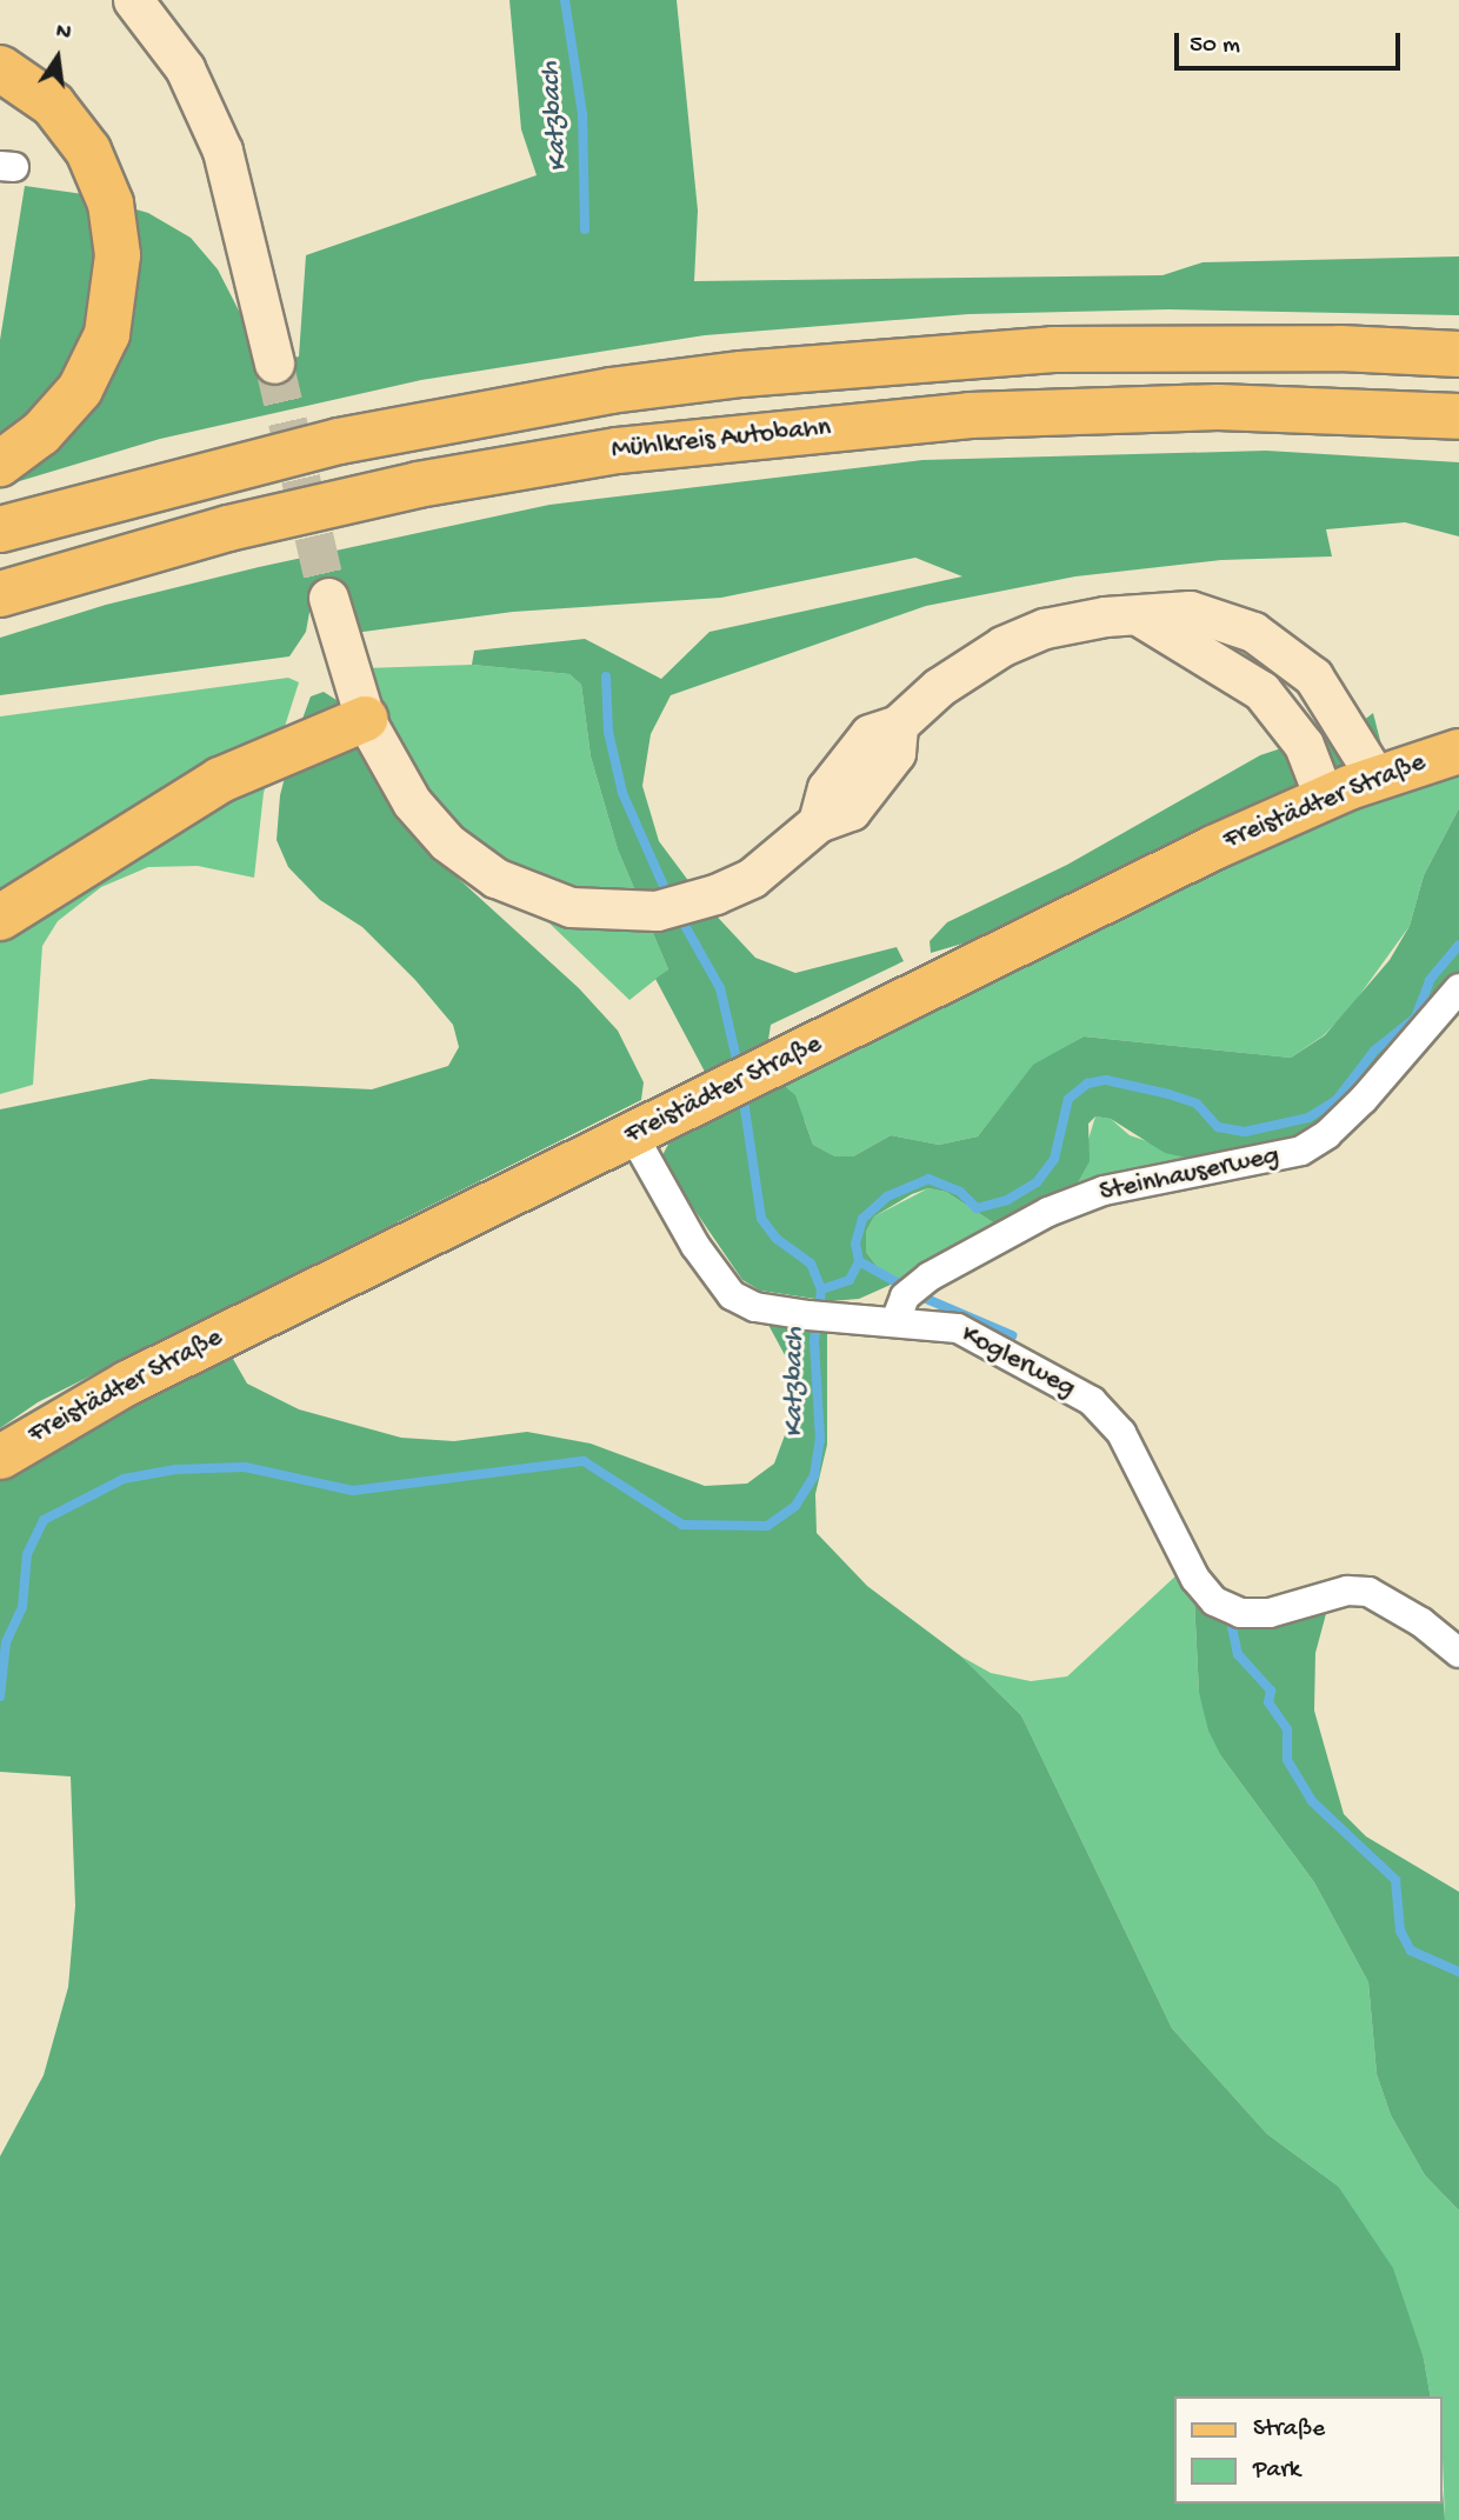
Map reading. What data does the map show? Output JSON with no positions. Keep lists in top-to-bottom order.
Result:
{
  "streets": {
    "highway": ["Mühlkreis Autobahn"],
    "main road": ["Freistädter Straße"],
    "street": ["Steinhauserweg", "Koglerweg"]
  },
  "crossings": [
    ["Freistädter Straße", "Koglerweg"],
    ["Steinhauserweg", "Koglerweg"]
  ],
  "water": ["Katzbach"],
  "legend": ["Straße", "Park"],
  "scale_bar": "50 m",
  "north": "top"
}
